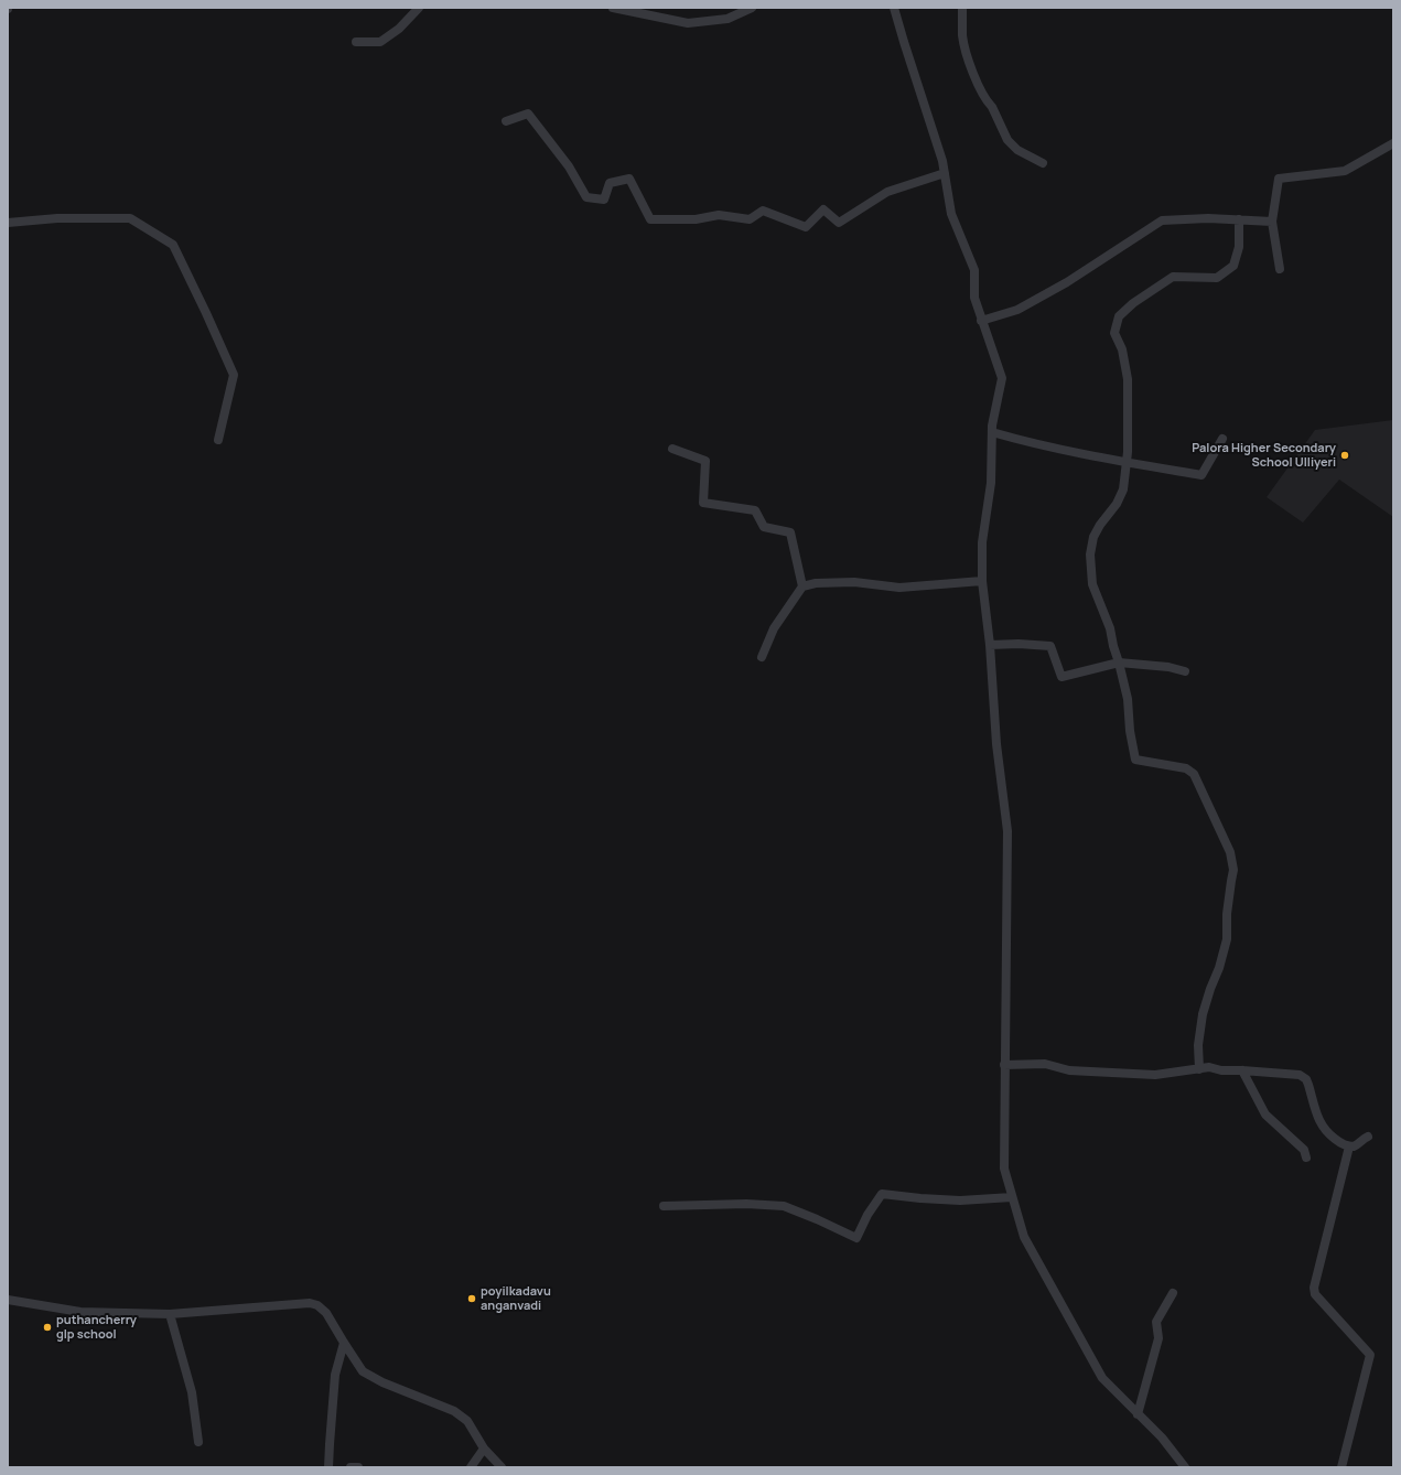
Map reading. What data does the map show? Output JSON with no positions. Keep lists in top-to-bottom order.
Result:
{
  "places": ["Palora Higher Secondary School Ulliyeri", "poyilkadavu anganvadi", "puthancherry glp school"]
}
